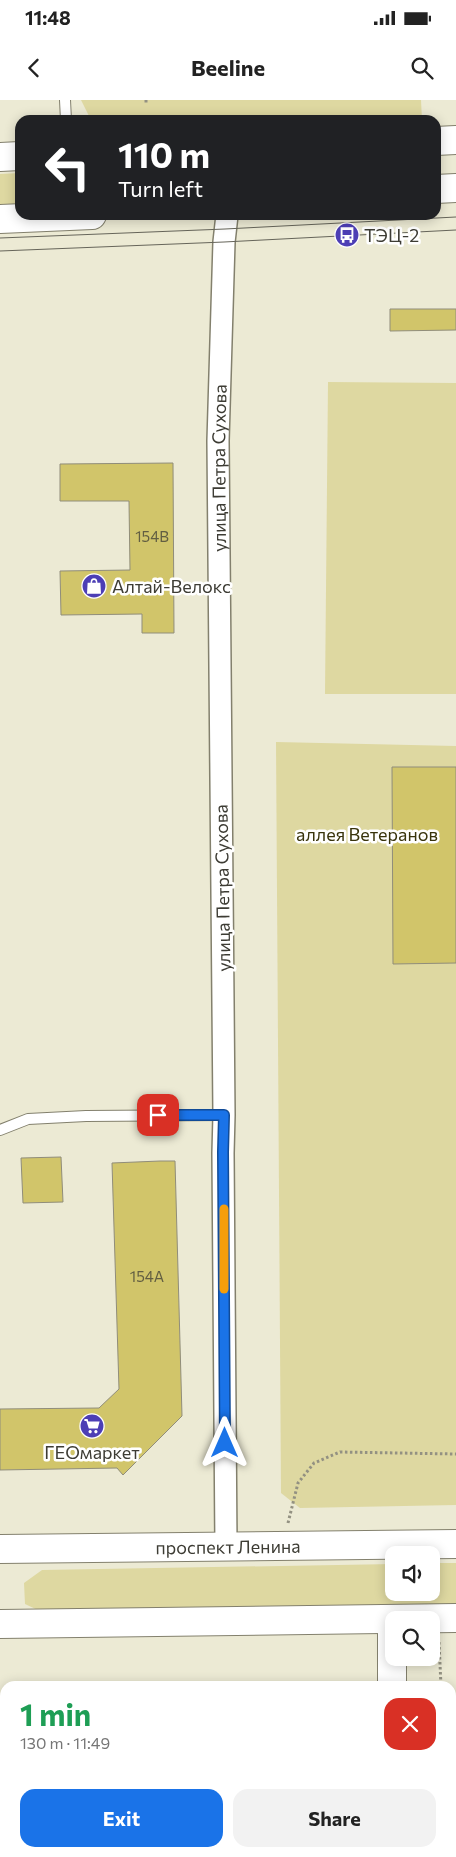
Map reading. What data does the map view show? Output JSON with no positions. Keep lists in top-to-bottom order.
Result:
{
  "streets": {
    "main road": ["проспект Ленина"],
    "street": ["улица Петра Сухова"]
  },
  "crossings": [
    ["улица Петра Сухова", "проспект Ленина"]
  ],
  "parks": ["аллея Ветеранов"],
  "places": {
    "bus stop": ["ТЭЦ-2"],
    "shop": ["Алтай-Велокс"],
    "supermarket": ["ГЕОмаркет"]
  },
  "house_numbers": ["154В", "154А"],
  "page": {
    "status": "11:48",
    "header": "Beeline",
    "turn": ["110 m", "Turn left"],
    "heading": ["1 min", "130 m · 11:49"],
    "buttons": ["Exit", "Share"]
  }
}
